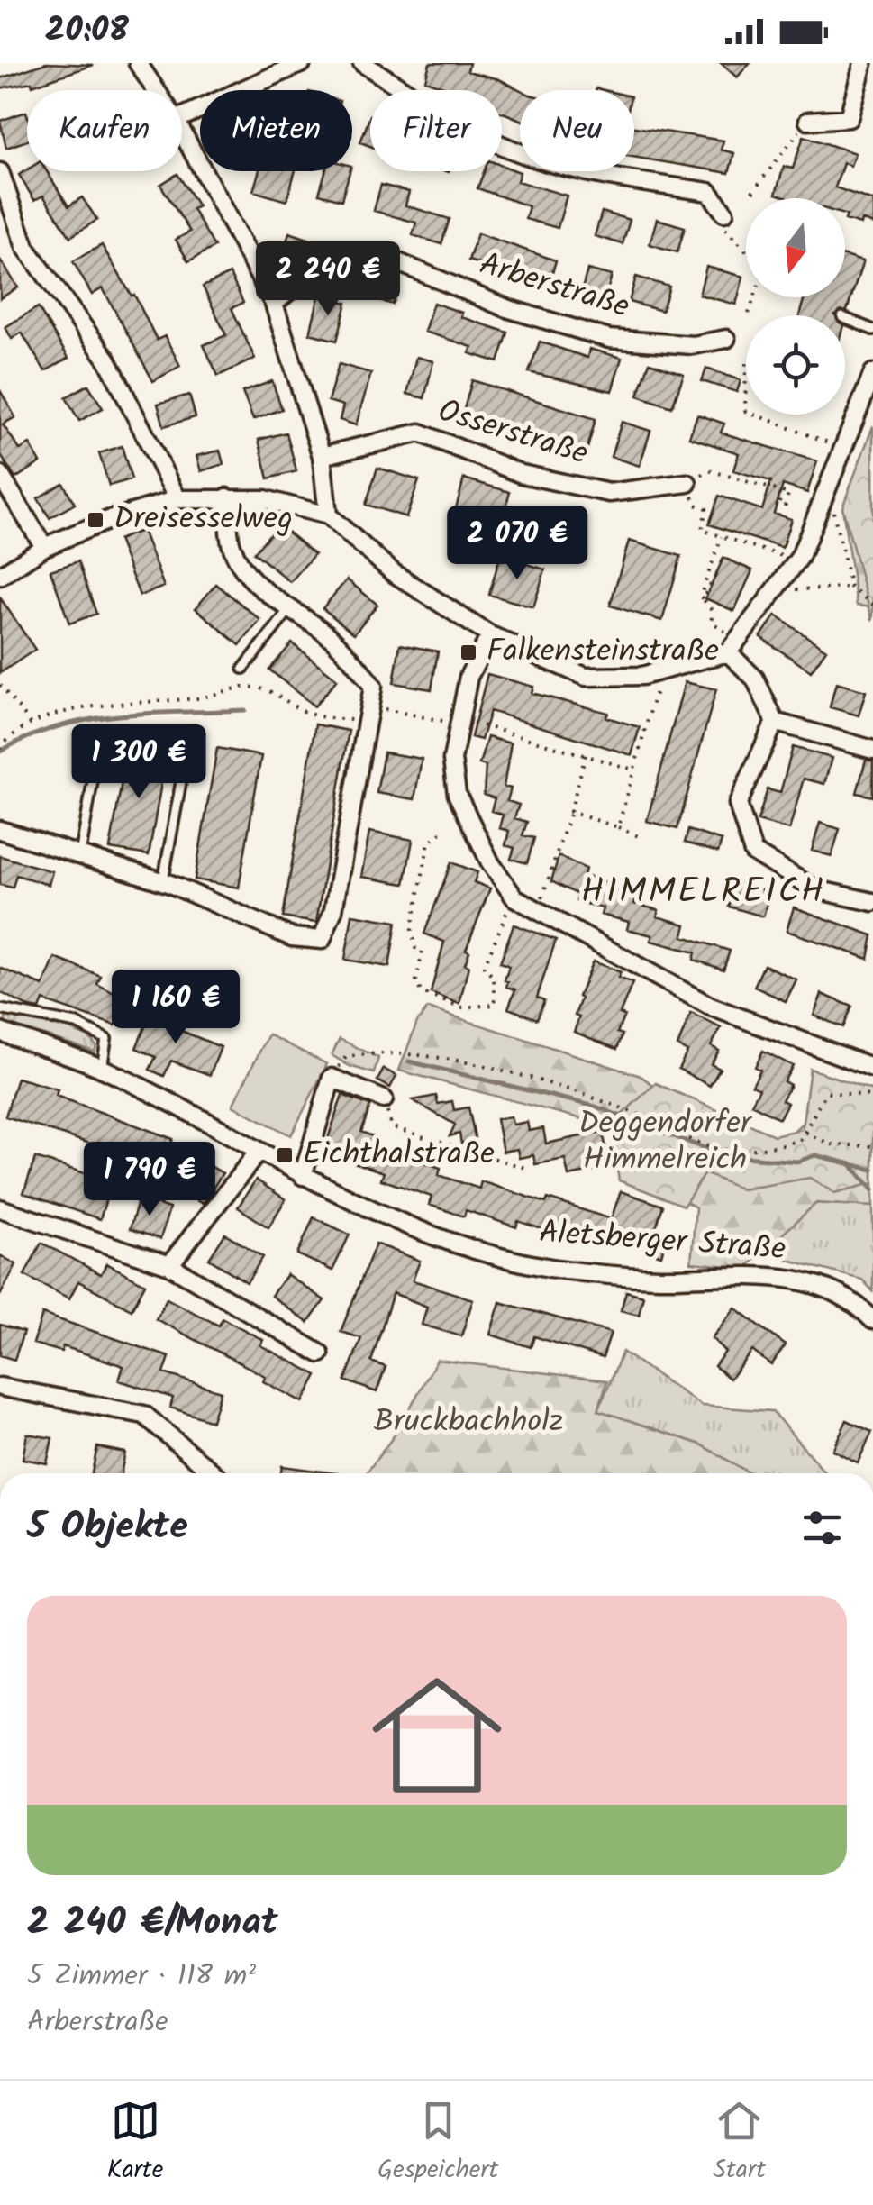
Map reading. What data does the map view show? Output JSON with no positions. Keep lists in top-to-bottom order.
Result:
{
  "streets": {
    "street": ["Arberstraße", "Osserstraße", "Aletsberger Straße"]
  },
  "districts": ["HIMMELREICH"],
  "parks": ["Deggendorfer Himmelreich", "Bruckbachholz"],
  "places": {
    "transit": ["Dreisesselweg", "Falkensteinstraße", "Eichthalstraße"]
  },
  "north": "bottom",
  "page": {
    "status": "20:08",
    "chip": [
      "Kaufen",
      "Mieten",
      "Filter",
      "Neu"
    ],
    "price": [
      "2 240 €",
      "2 070 €",
      "1 300 €",
      "1 160 €",
      "1 790 €"
    ],
    "heading": "5 Objekte",
    "list": [
      {
        "name": "2 240 €/Monat",
        "note": "5 Zimmer · 118 m² · Arberstraße"
      }
    ],
    "tabs": ["Karte", "Gespeichert", "Start"]
  }
}
